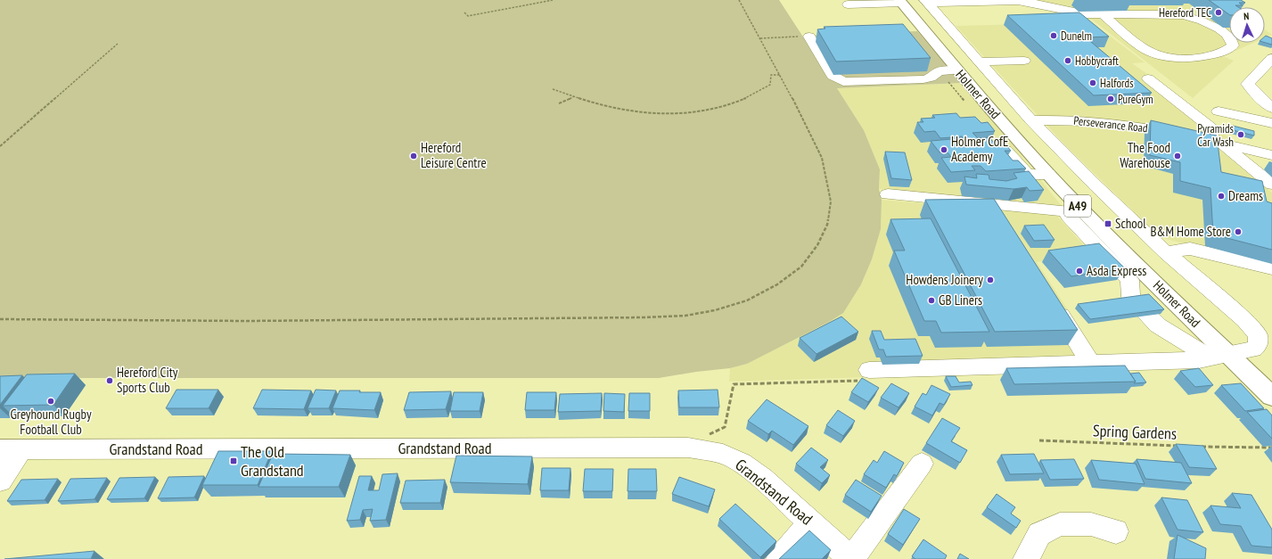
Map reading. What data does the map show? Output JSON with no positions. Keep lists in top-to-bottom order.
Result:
{
  "streets": {
    "highway": ["Holmer Road", "A49"],
    "street": ["Perseverance Road", "Grandstand Road"],
    "path": ["Spring Gardens"]
  },
  "places": {
    "other": [
      "Hereford TEC",
      "Dunelm",
      "Hobbycraft",
      "Halfords",
      "PureGym",
      "Pyramids Car Wash",
      "Holmer CofE Academy",
      "Hereford Leisure Centre",
      "The Food Warehouse",
      "Dreams",
      "B&M Home Store",
      "Asda Express",
      "Howdens Joinery",
      "GB Liners",
      "Hereford City Sports Club",
      "Greyhound Rugby Football Club"
    ],
    "transit": ["School", "The Old Grandstand"]
  },
  "north": "top"
}
